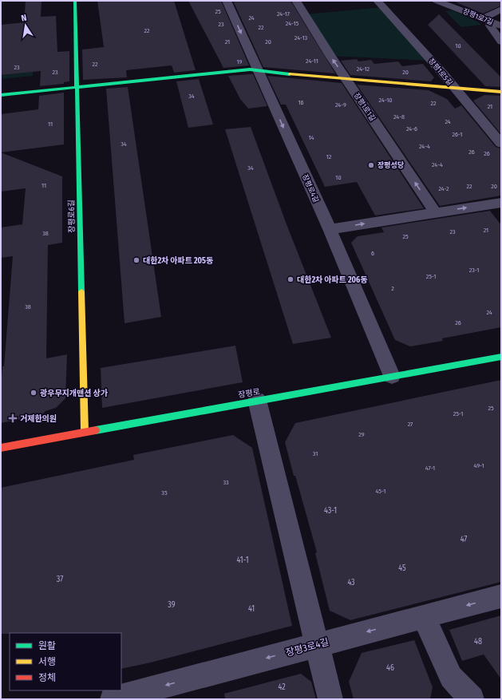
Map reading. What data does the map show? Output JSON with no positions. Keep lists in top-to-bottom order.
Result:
{
  "streets": {
    "street": [
      "장평1로7길",
      "장평1로5길",
      "장평1로1길",
      "장평로4길",
      "장평로6길",
      "장평로",
      "장평3로4길"
    ]
  },
  "crossings": [
    ["장평로4길", "장평로"],
    ["장평로6길", "장평로"]
  ],
  "one_way": ["장평1로1길", "장평로4길", "장평3로4길"],
  "places": {
    "other": [
      "장평성당",
      "대한2차 아파트 205동",
      "대한2차 아파트 206동",
      "광우무지개맨션 상가"
    ],
    "health": ["거제한의원"]
  },
  "house_numbers": [
    "25",
    "24-17",
    "24",
    "24-15",
    "23",
    "22",
    "22",
    "24-13",
    "21",
    "20",
    "10",
    "24-11",
    "19",
    "22",
    "23",
    "24-12",
    "23",
    "20",
    "34",
    "24-10",
    "16",
    "22",
    "24-9",
    "21",
    "24-8",
    "24",
    "11",
    "24-6",
    "26-1",
    "14",
    "34",
    "24-4",
    "26",
    "26",
    "12",
    "24-4",
    "34",
    "10",
    "11",
    "22",
    "20",
    "24-2",
    "21",
    "23",
    "38",
    "25",
    "6",
    "23-1",
    "25-1",
    "2",
    "38",
    "24",
    "26",
    "25",
    "25-1",
    "27",
    "29",
    "31",
    "49-1",
    "47-1",
    "33",
    "45-1",
    "35",
    "43-1",
    "47",
    "41-1",
    "45",
    "37",
    "43",
    "39",
    "41",
    "48",
    "46",
    "42"
  ],
  "legend": ["원활", "서행", "정체"],
  "north": "top"
}
